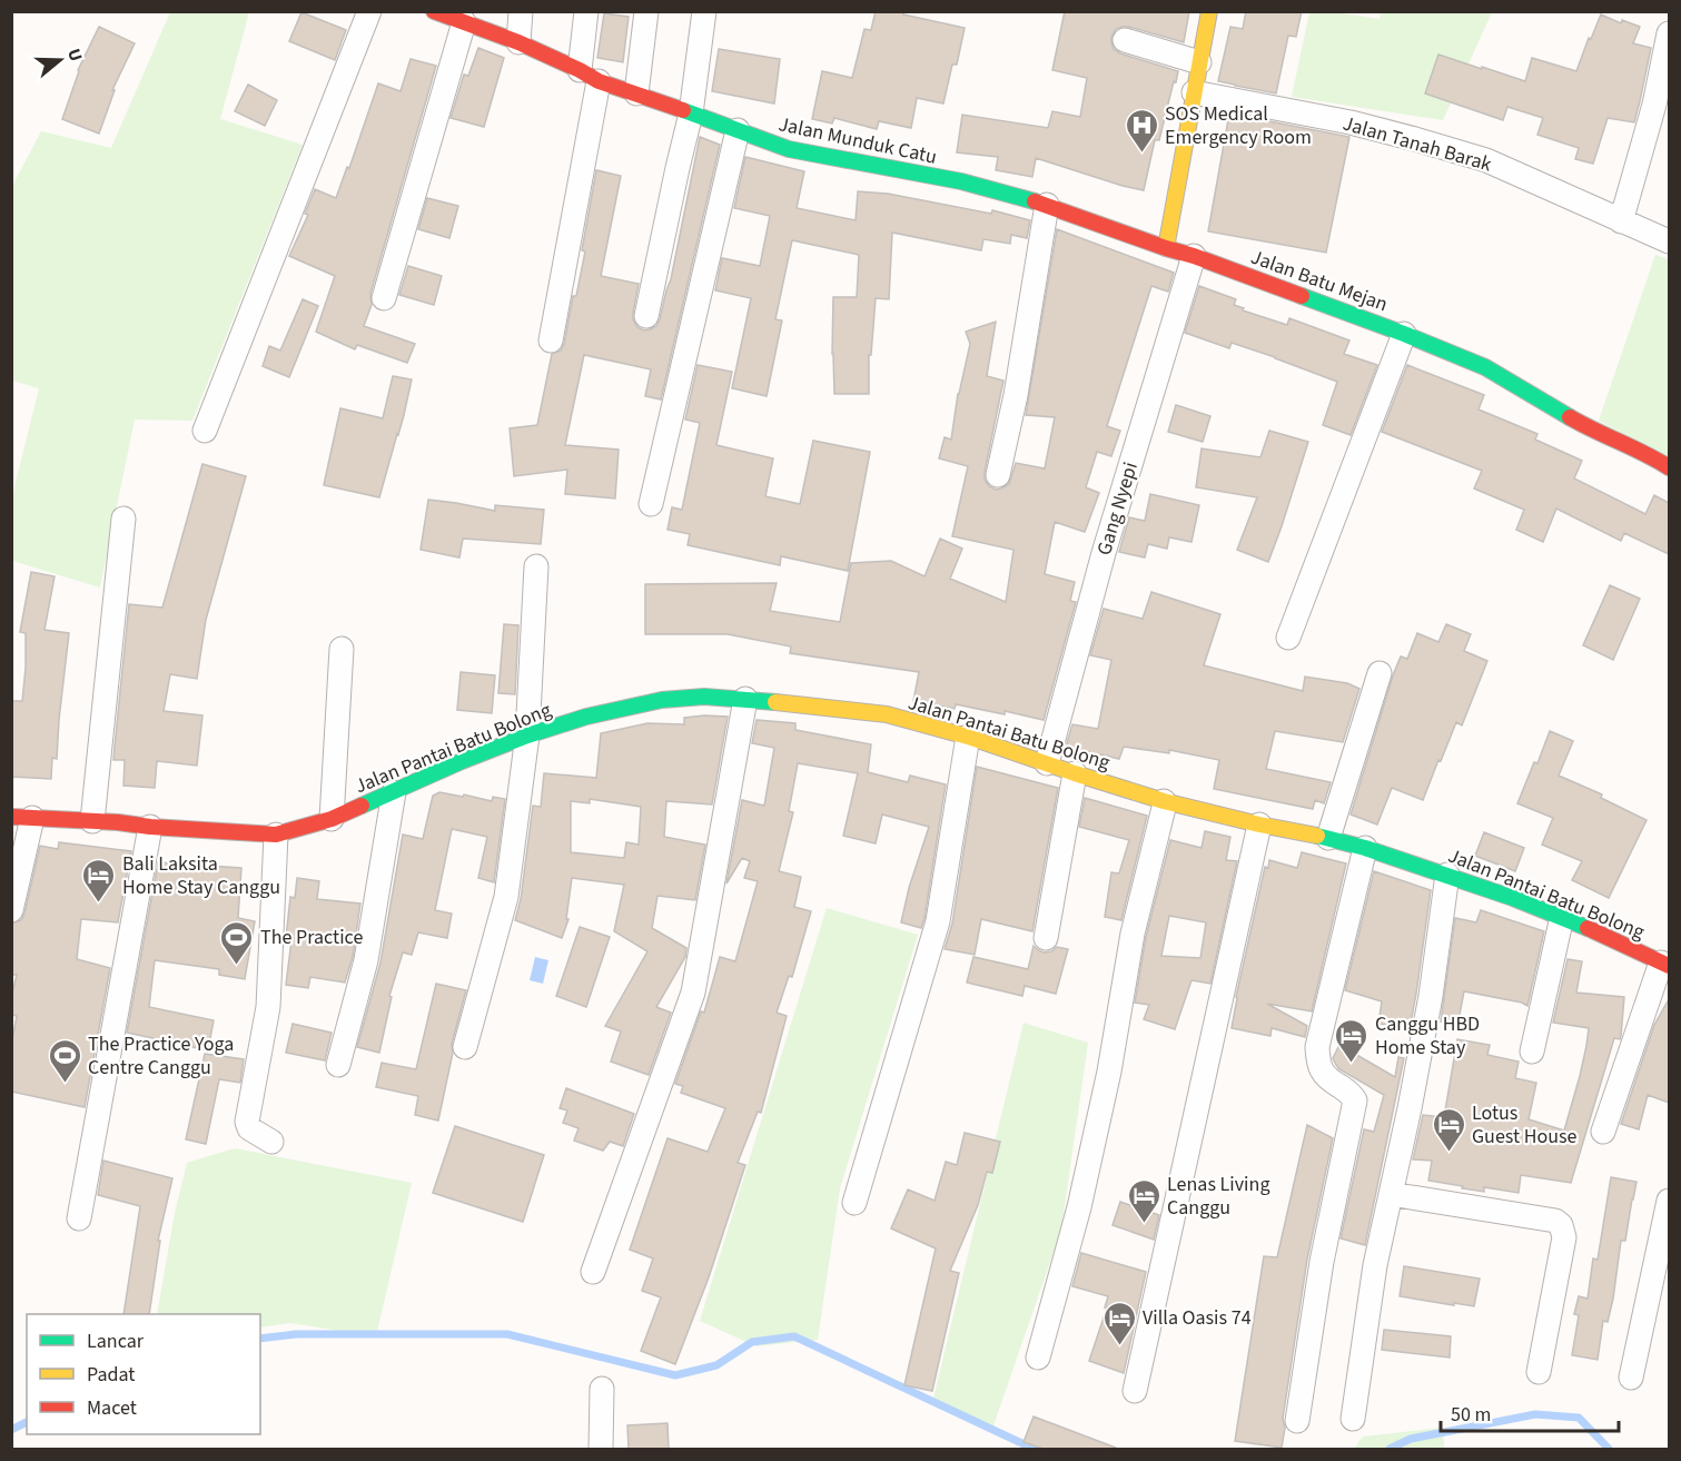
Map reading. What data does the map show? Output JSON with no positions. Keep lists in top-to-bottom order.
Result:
{
  "streets": {
    "street": [
      "Jalan Munduk Catu",
      "Jalan Tanah Barak",
      "Jalan Batu Mejan",
      "Gang Nyepi",
      "Jalan Pantai Batu Bolong"
    ]
  },
  "crossings": [
    ["Jalan Munduk Catu", "Jalan Batu Mejan"],
    ["Jalan Batu Mejan", "Gang Nyepi"],
    ["Gang Nyepi", "Jalan Pantai Batu Bolong"]
  ],
  "places": {
    "hospital": ["SOS Medical Emergency Room"],
    "hotel": [
      "Bali Laksita Home Stay Canggu",
      "Canggu HBD Home Stay",
      "Lotus Guest House",
      "Lenas Living Canggu",
      "Villa Oasis 74"
    ],
    "sports": ["The Practice", "The Practice Yoga Centre Canggu"]
  },
  "legend": ["Lancar", "Padat", "Macet"],
  "scale_bar": "50 m",
  "north": "right"
}
